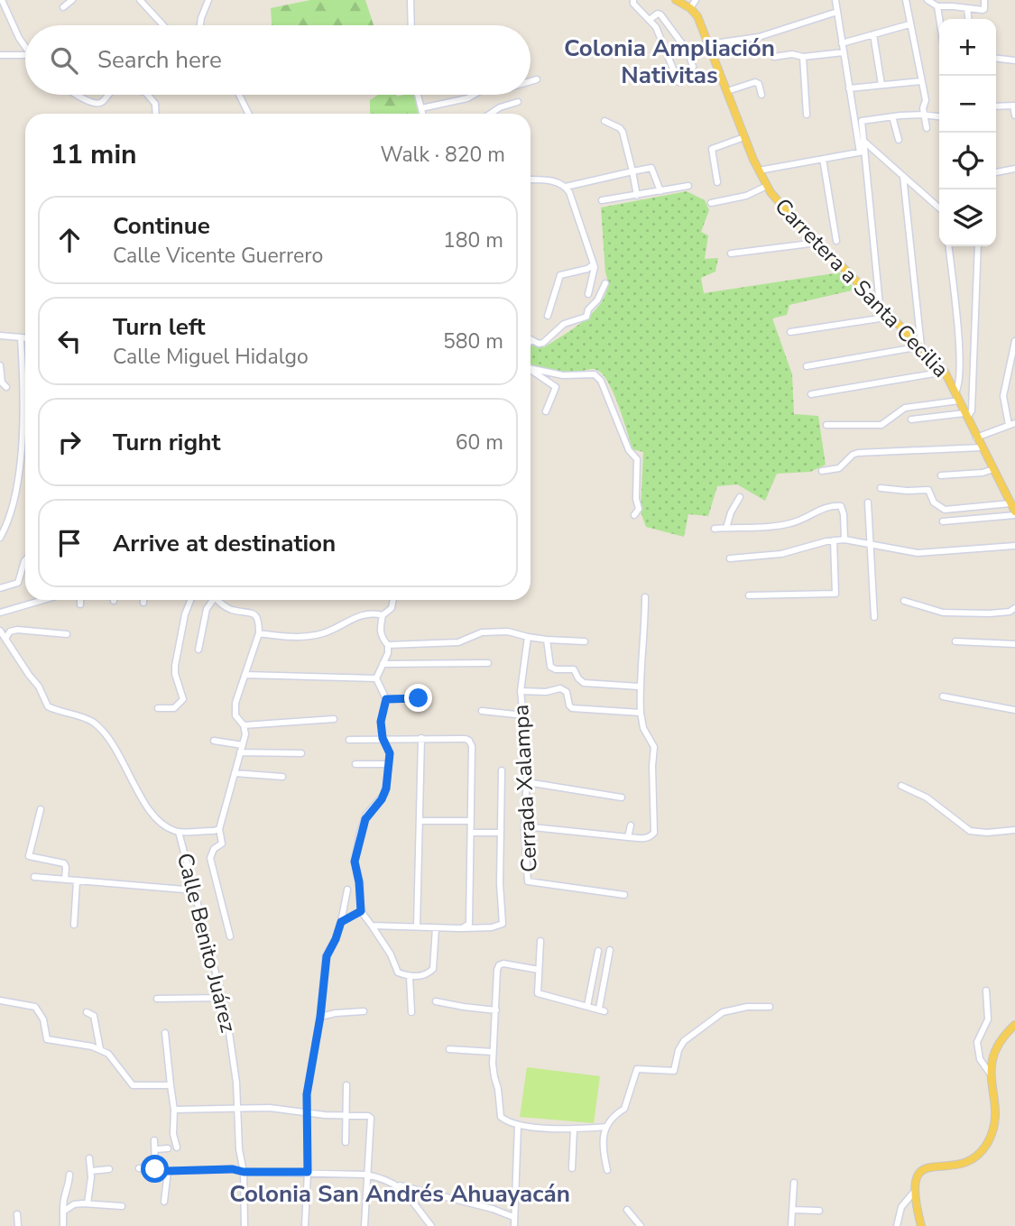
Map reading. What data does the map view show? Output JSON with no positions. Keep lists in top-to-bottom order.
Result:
{
  "streets": {
    "main road": ["Carretera a Santa Cecilia"],
    "street": ["Cerrada Xalampa", "Calle Benito Juárez"]
  },
  "districts": ["Colonia Ampliación Nativitas", "Colonia San Andrés Ahuayacán"],
  "page": {
    "map_buttons": ["+", "−"],
    "search": "Search here",
    "heading": ["11 min", "Walk · 820 m"],
    "list": [
      ["Continue", "Calle Vicente Guerrero", "180 m"],
      ["Turn left", "Calle Miguel Hidalgo", "580 m"],
      ["Turn right", "60 m"],
      "Arrive at destination"
    ]
  }
}
